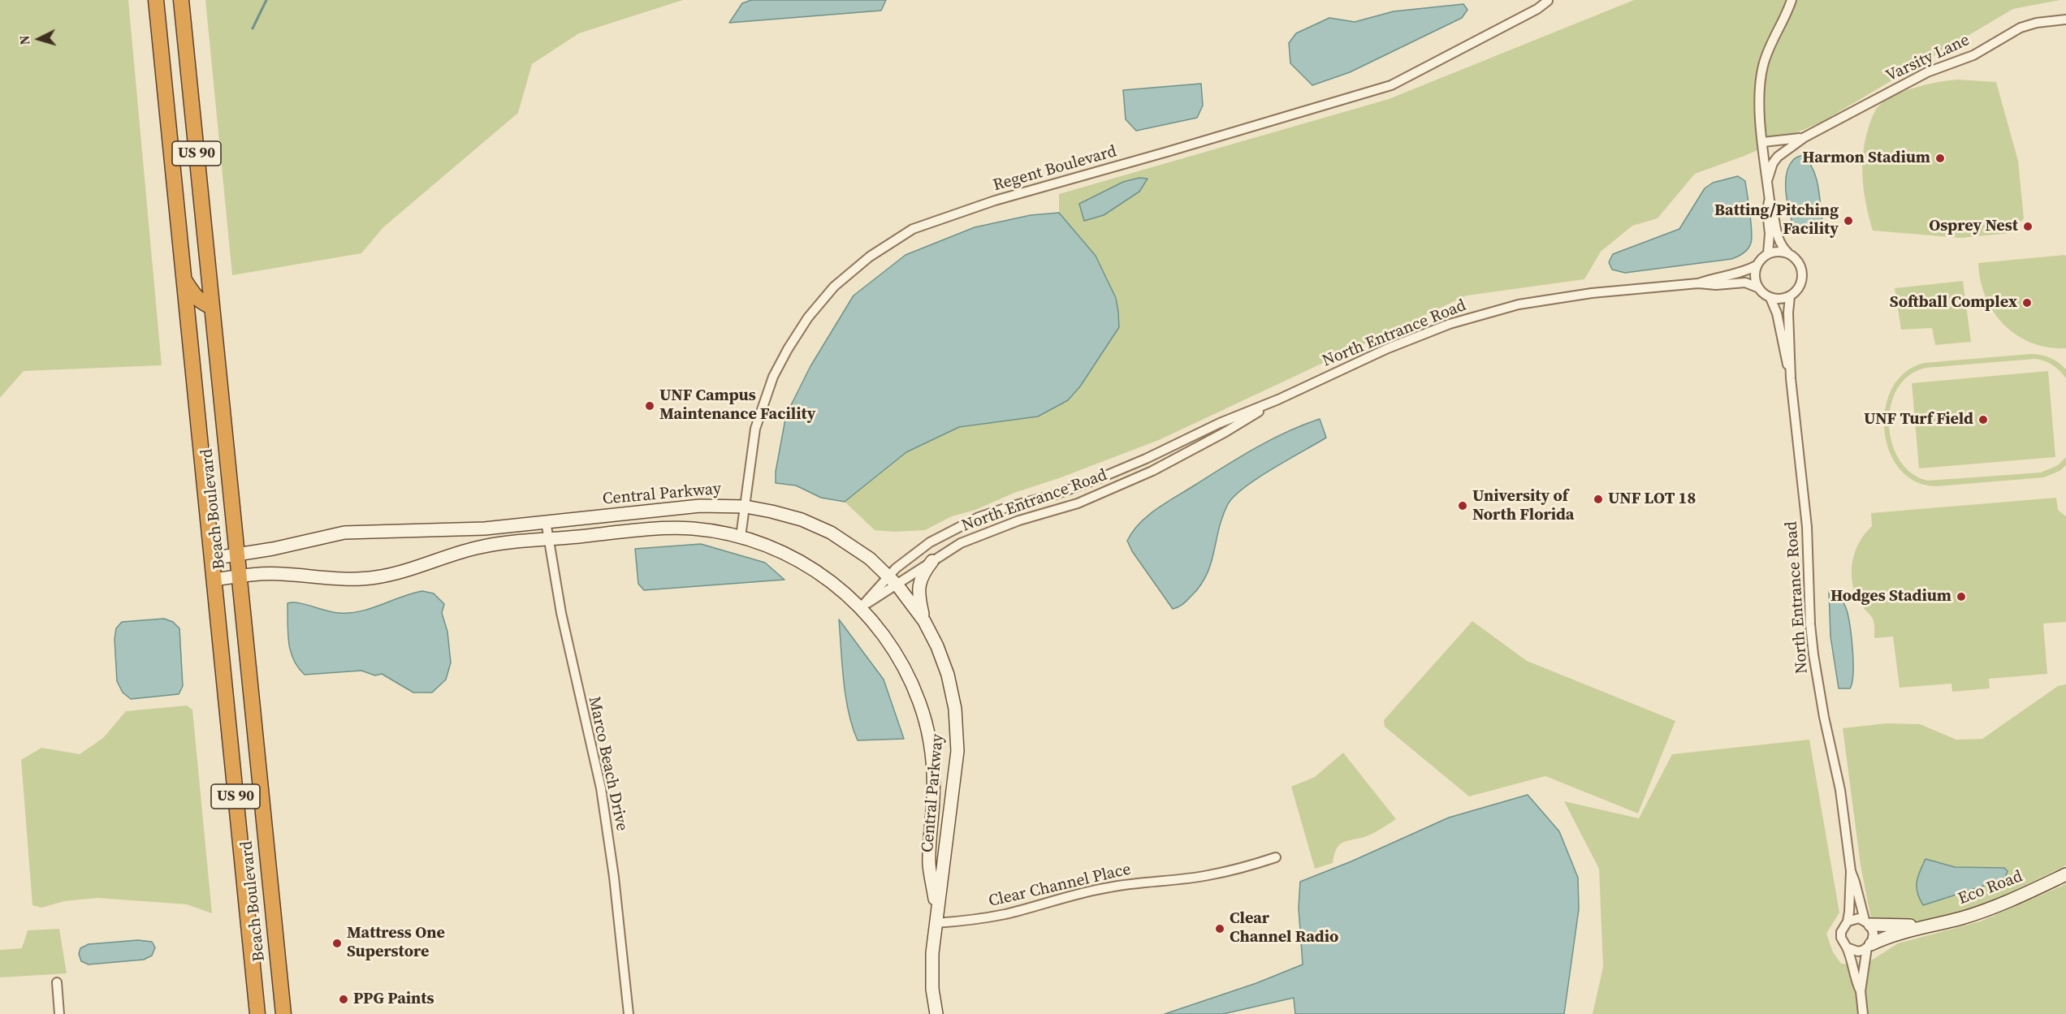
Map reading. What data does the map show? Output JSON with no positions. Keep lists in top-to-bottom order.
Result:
{
  "streets": {
    "highway": ["US 90", "Beach Boulevard"],
    "street": [
      "Varsity Lane",
      "Regent Boulevard",
      "North Entrance Road",
      "Central Parkway",
      "Marco Beach Drive",
      "Clear Channel Place",
      "Eco Road"
    ]
  },
  "crossings": [
    ["US 90", "Central Parkway"],
    ["Regent Boulevard", "Central Parkway"],
    ["North Entrance Road", "Central Parkway"],
    ["Central Parkway", "Beach Boulevard"],
    ["Central Parkway", "Marco Beach Drive"],
    ["Central Parkway", "Clear Channel Place"]
  ],
  "places": [
    "Harmon Stadium",
    "Batting/Pitching Facility",
    "Osprey Nest",
    "Softball Complex",
    "UNF Campus Maintenance Facility",
    "UNF Turf Field",
    "UNF LOT 18",
    "University of North Florida",
    "Hodges Stadium",
    "Clear Channel Radio",
    "Mattress One Superstore",
    "PPG Paints"
  ],
  "north": "left"
}
